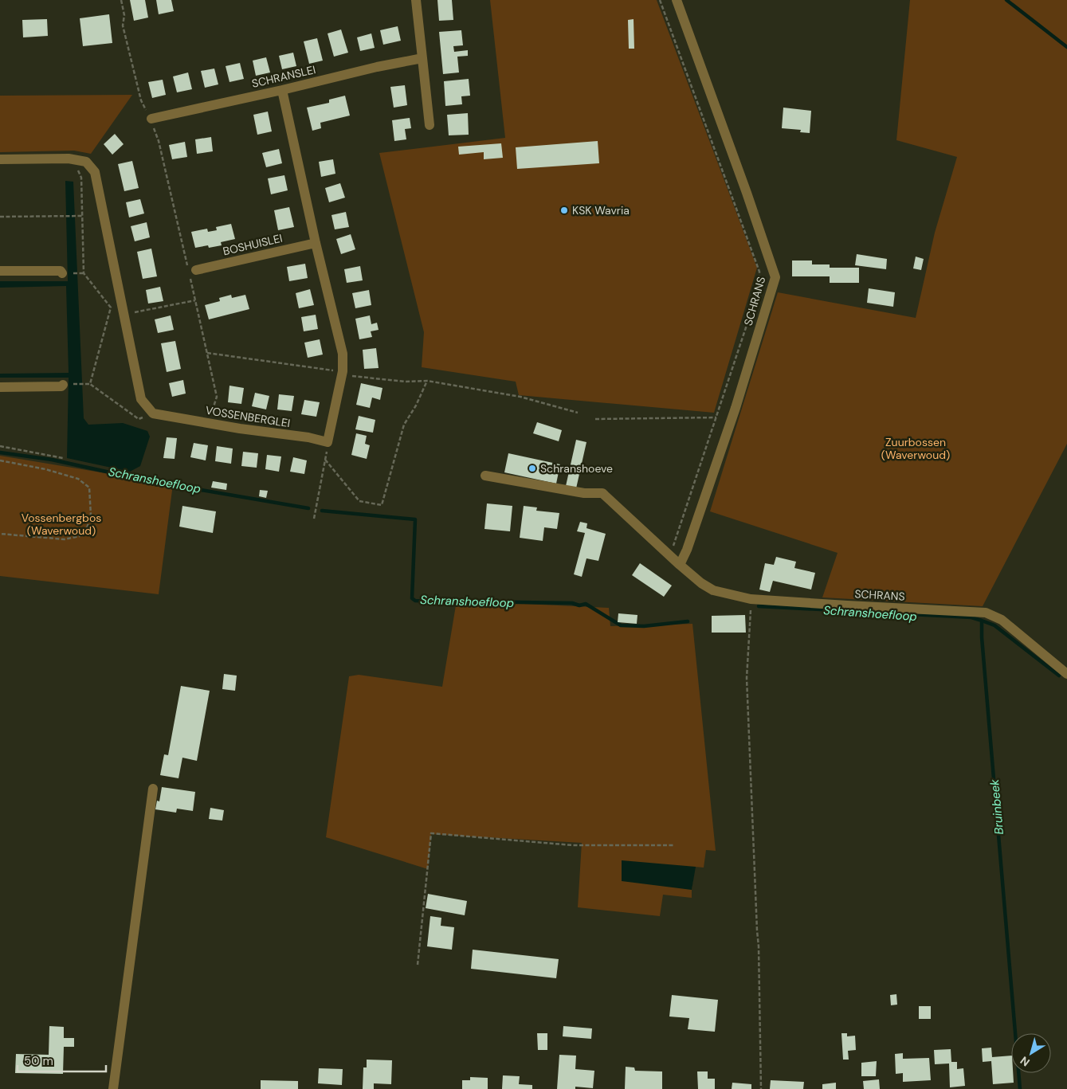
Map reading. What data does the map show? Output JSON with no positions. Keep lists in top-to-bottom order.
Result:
{
  "streets": {
    "street": [
      "SCHRANSLEI",
      "BOSHUISLEI",
      "SCHRANS",
      "VOSSENBERGLEI"
    ]
  },
  "water": ["Schranshoefloop", "Bruinbeek"],
  "parks": ["Zuurbossen (Waverwoud)", "Vossenbergbos (Waverwoud)"],
  "places": ["KSK Wavria", "Schranshoeve"],
  "scale_bar": "50 m",
  "north": "bottom left"
}
